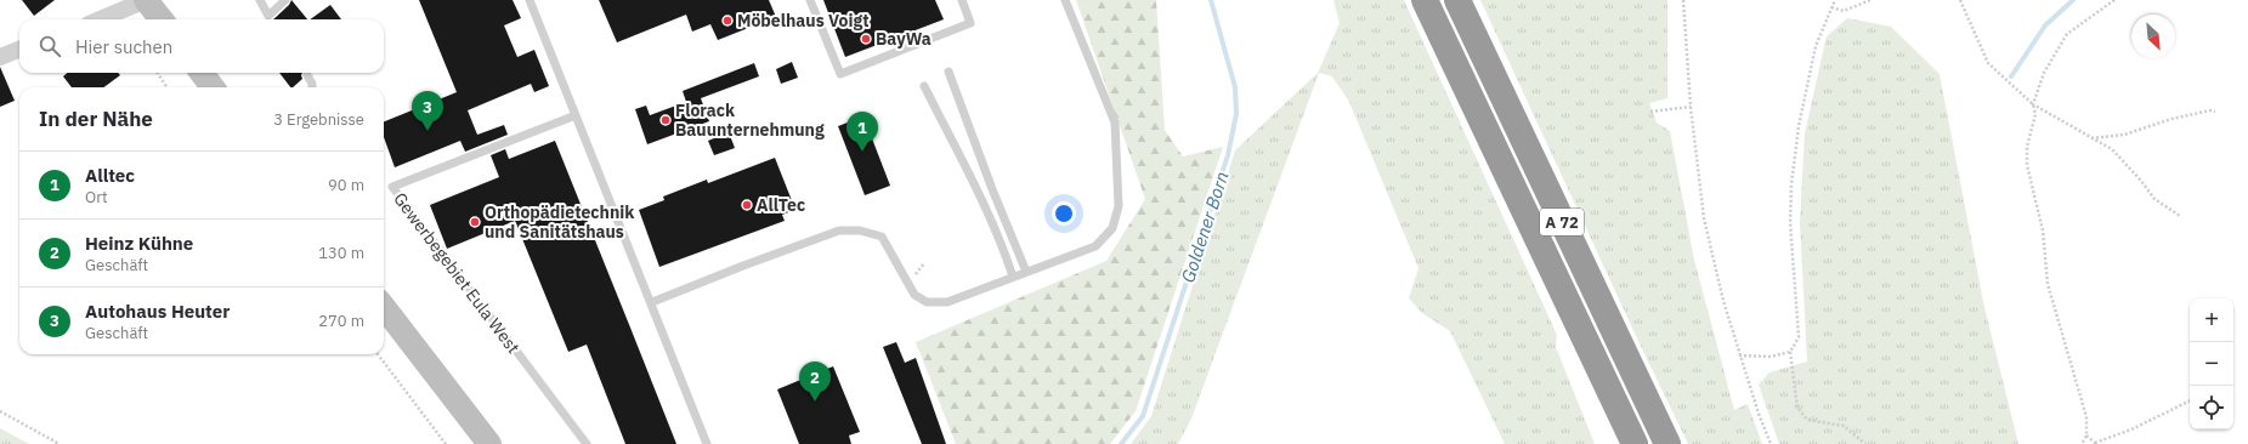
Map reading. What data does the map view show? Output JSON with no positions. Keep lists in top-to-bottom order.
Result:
{
  "streets": {
    "highway": ["A 72"],
    "lane": ["Gewerbegebiet Eula West"]
  },
  "water": ["Goldener Born"],
  "places": [
    "Möbelhaus Voigt",
    "BayWa",
    "Florack Bauunternehmung",
    "AllTec",
    "Orthopädietechnik und Sanitätshaus"
  ],
  "north": "bottom right",
  "page": {
    "search": "Hier suchen",
    "heading": ["In der Nähe", "3 Ergebnisse"],
    "pins": ["3", "1", "2"],
    "list": [
      {
        "mark": "1",
        "name": "Alltec",
        "note": "Ort",
        "value": "90 m"
      },
      {
        "mark": "2",
        "name": "Heinz Kühne",
        "note": "Geschäft",
        "value": "130 m"
      },
      {
        "mark": "3",
        "name": "Autohaus Heuter",
        "note": "Geschäft",
        "value": "270 m"
      }
    ],
    "map_buttons": ["+", "−"]
  }
}
